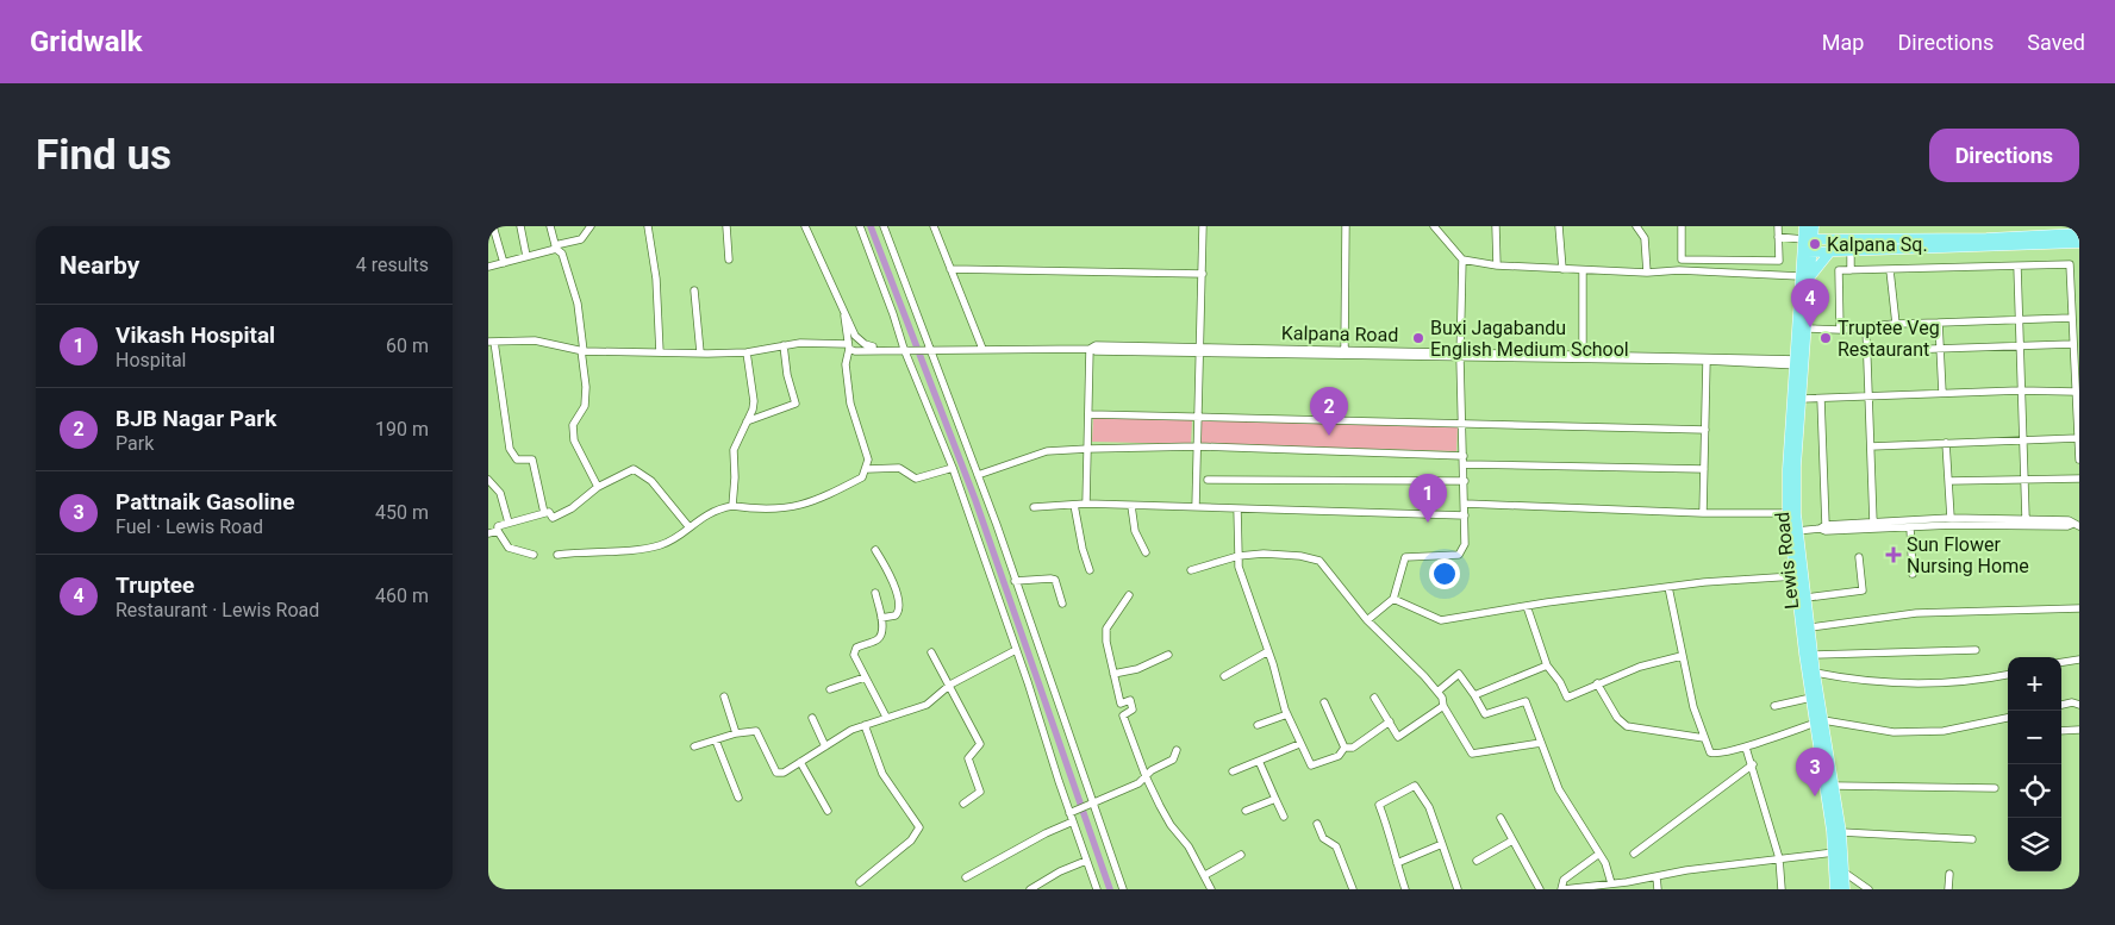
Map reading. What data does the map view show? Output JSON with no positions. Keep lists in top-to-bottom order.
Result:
{
  "streets": {
    "main road": ["Lewis Road"],
    "street": ["Kalpana Road"]
  },
  "crossings": [
    ["Kalpana Road", "Lewis Road"]
  ],
  "places": {
    "other": ["Kalpana Sq.", "Buxi Jagabandu English Medium School", "Truptee Veg Restaurant"],
    "health": ["Sun Flower Nursing Home"]
  },
  "page": {
    "header": "Gridwalk",
    "nav": ["Map", "Directions", "Saved"],
    "buttons": "Directions",
    "title": "Find us",
    "heading": ["Nearby", "4 results"],
    "pins": [
      "4",
      "2",
      "1",
      "3"
    ],
    "list": [
      {
        "mark": "1",
        "name": "Vikash Hospital",
        "note": "Hospital",
        "value": "60 m"
      },
      {
        "mark": "2",
        "name": "BJB Nagar Park",
        "note": "Park",
        "value": "190 m"
      },
      {
        "mark": "3",
        "name": "Pattnaik Gasoline",
        "note": "Fuel · Lewis Road",
        "value": "450 m"
      },
      {
        "mark": "4",
        "name": "Truptee",
        "note": "Restaurant · Lewis Road",
        "value": "460 m"
      }
    ],
    "map_buttons": ["+", "−"]
  }
}
